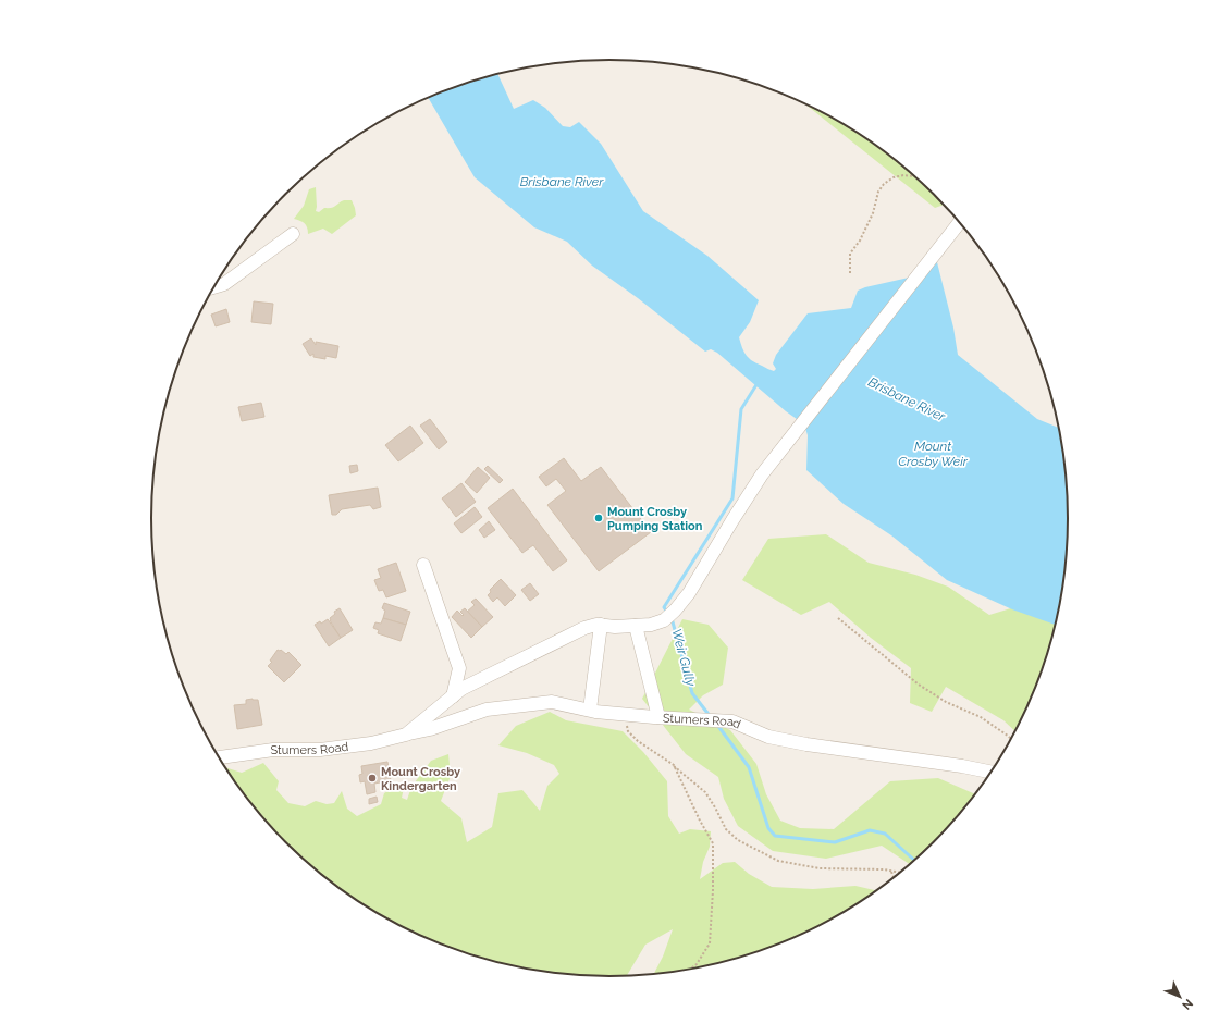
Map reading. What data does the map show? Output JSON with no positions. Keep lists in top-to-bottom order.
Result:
{
  "streets": {
    "street": ["Stumers Road"]
  },
  "water": ["Brisbane River", "Mount Crosby Weir", "Weir Gully"],
  "places": ["Mount Crosby Pumping Station", "Mount Crosby Kindergarten"],
  "north": "bottom right"
}
